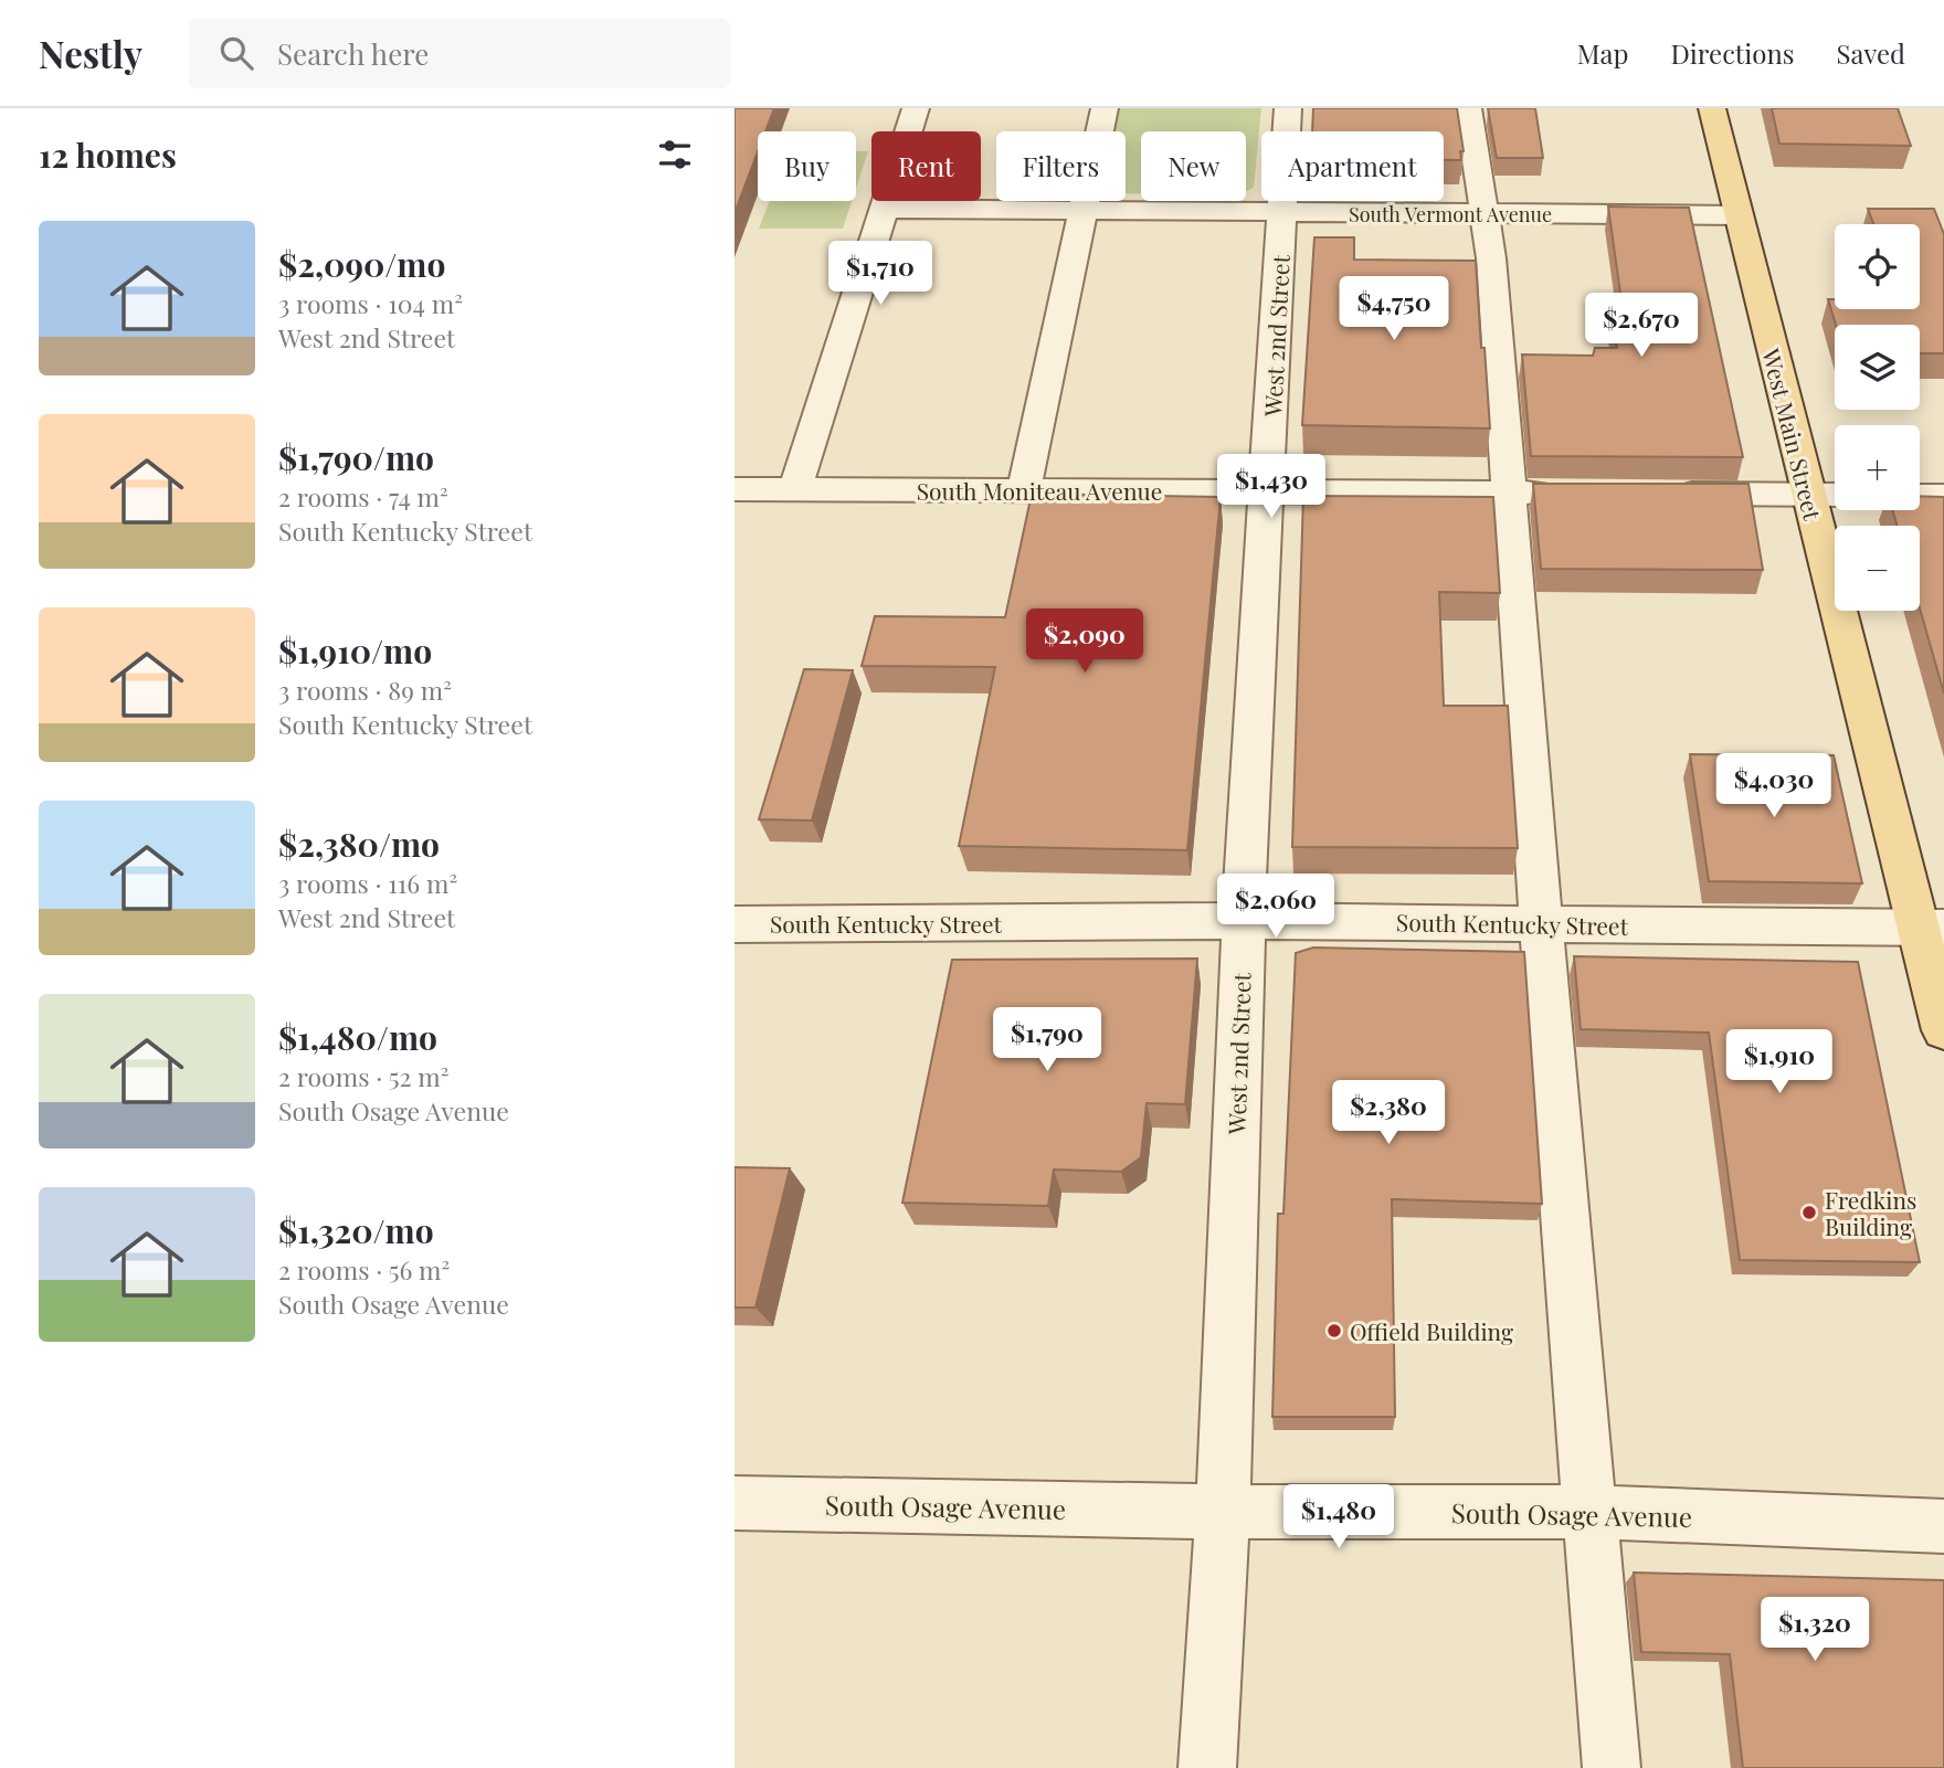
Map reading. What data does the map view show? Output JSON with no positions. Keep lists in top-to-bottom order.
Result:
{
  "streets": {
    "main road": ["West Main Street"],
    "street": [
      "South Vermont Avenue",
      "West 2nd Street",
      "South Moniteau Avenue",
      "South Kentucky Street",
      "South Osage Avenue"
    ]
  },
  "crossings": [
    ["South Vermont Avenue", "West 2nd Street"],
    ["South Vermont Avenue", "West Main Street"],
    ["West 2nd Street", "South Moniteau Avenue"],
    ["West 2nd Street", "South Kentucky Street"],
    ["West 2nd Street", "South Osage Avenue"],
    ["West Main Street", "South Kentucky Street"]
  ],
  "places": ["Fredkins Building", "Offield Building"],
  "page": {
    "header": "Nestly",
    "search": "Search here",
    "nav": ["Map", "Directions", "Saved"],
    "heading": "12 homes",
    "chip": [
      "Buy",
      "Rent",
      "Filters",
      "New",
      "Apartment"
    ],
    "list": [
      {
        "name": "$2,090/mo",
        "note": "3 rooms · 104 m² · West 2nd Street"
      },
      {
        "name": "$1,790/mo",
        "note": "2 rooms · 74 m² · South Kentucky Street"
      },
      {
        "name": "$1,910/mo",
        "note": "3 rooms · 89 m² · South Kentucky Street"
      },
      {
        "name": "$2,380/mo",
        "note": "3 rooms · 116 m² · West 2nd Street"
      },
      {
        "name": "$1,480/mo",
        "note": "2 rooms · 52 m² · South Osage Avenue"
      },
      {
        "name": "$1,320/mo",
        "note": "2 rooms · 56 m² · South Osage Avenue"
      }
    ],
    "map_buttons": ["+", "−"],
    "price": [
      "$1,710",
      "$4,750",
      "$2,670",
      "$1,430",
      "$2,090",
      "$4,030",
      "$2,060",
      "$1,790",
      "$1,910",
      "$2,380",
      "$1,480",
      "$1,320"
    ]
  }
}
